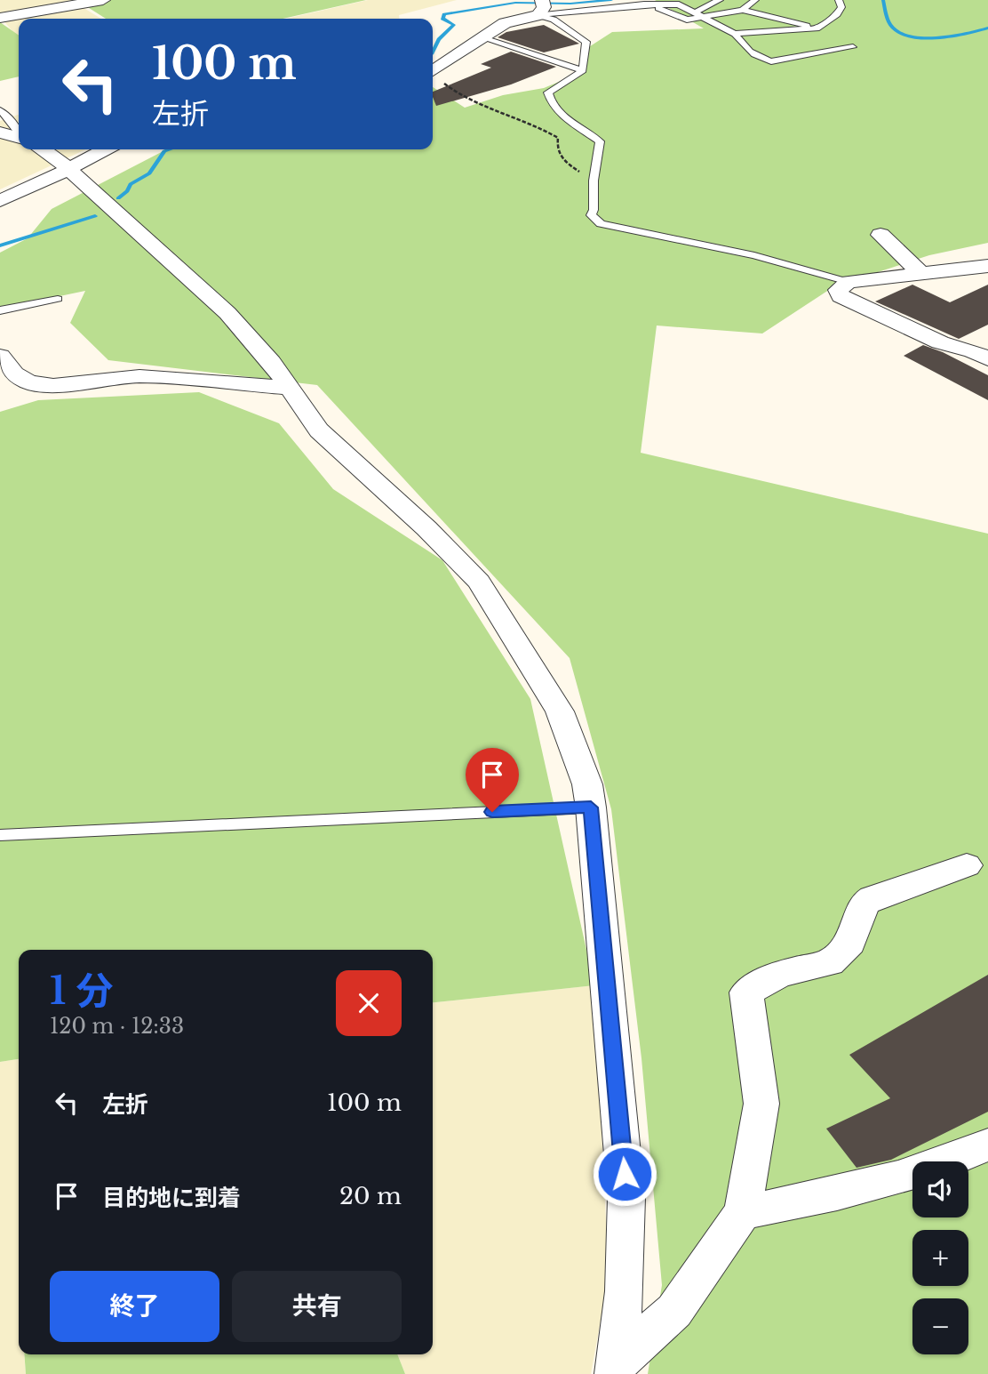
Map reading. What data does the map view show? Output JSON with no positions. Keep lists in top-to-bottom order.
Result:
{
  "page": {
    "turn": ["100 m", "左折"],
    "heading": ["1 分", "120 m · 12:33"],
    "list": [
      {
        "name": "左折",
        "value": "100 m"
      },
      {
        "name": "目的地に到着",
        "value": "20 m"
      }
    ],
    "map_buttons": ["+", "−"],
    "buttons": ["終了", "共有"]
  }
}
